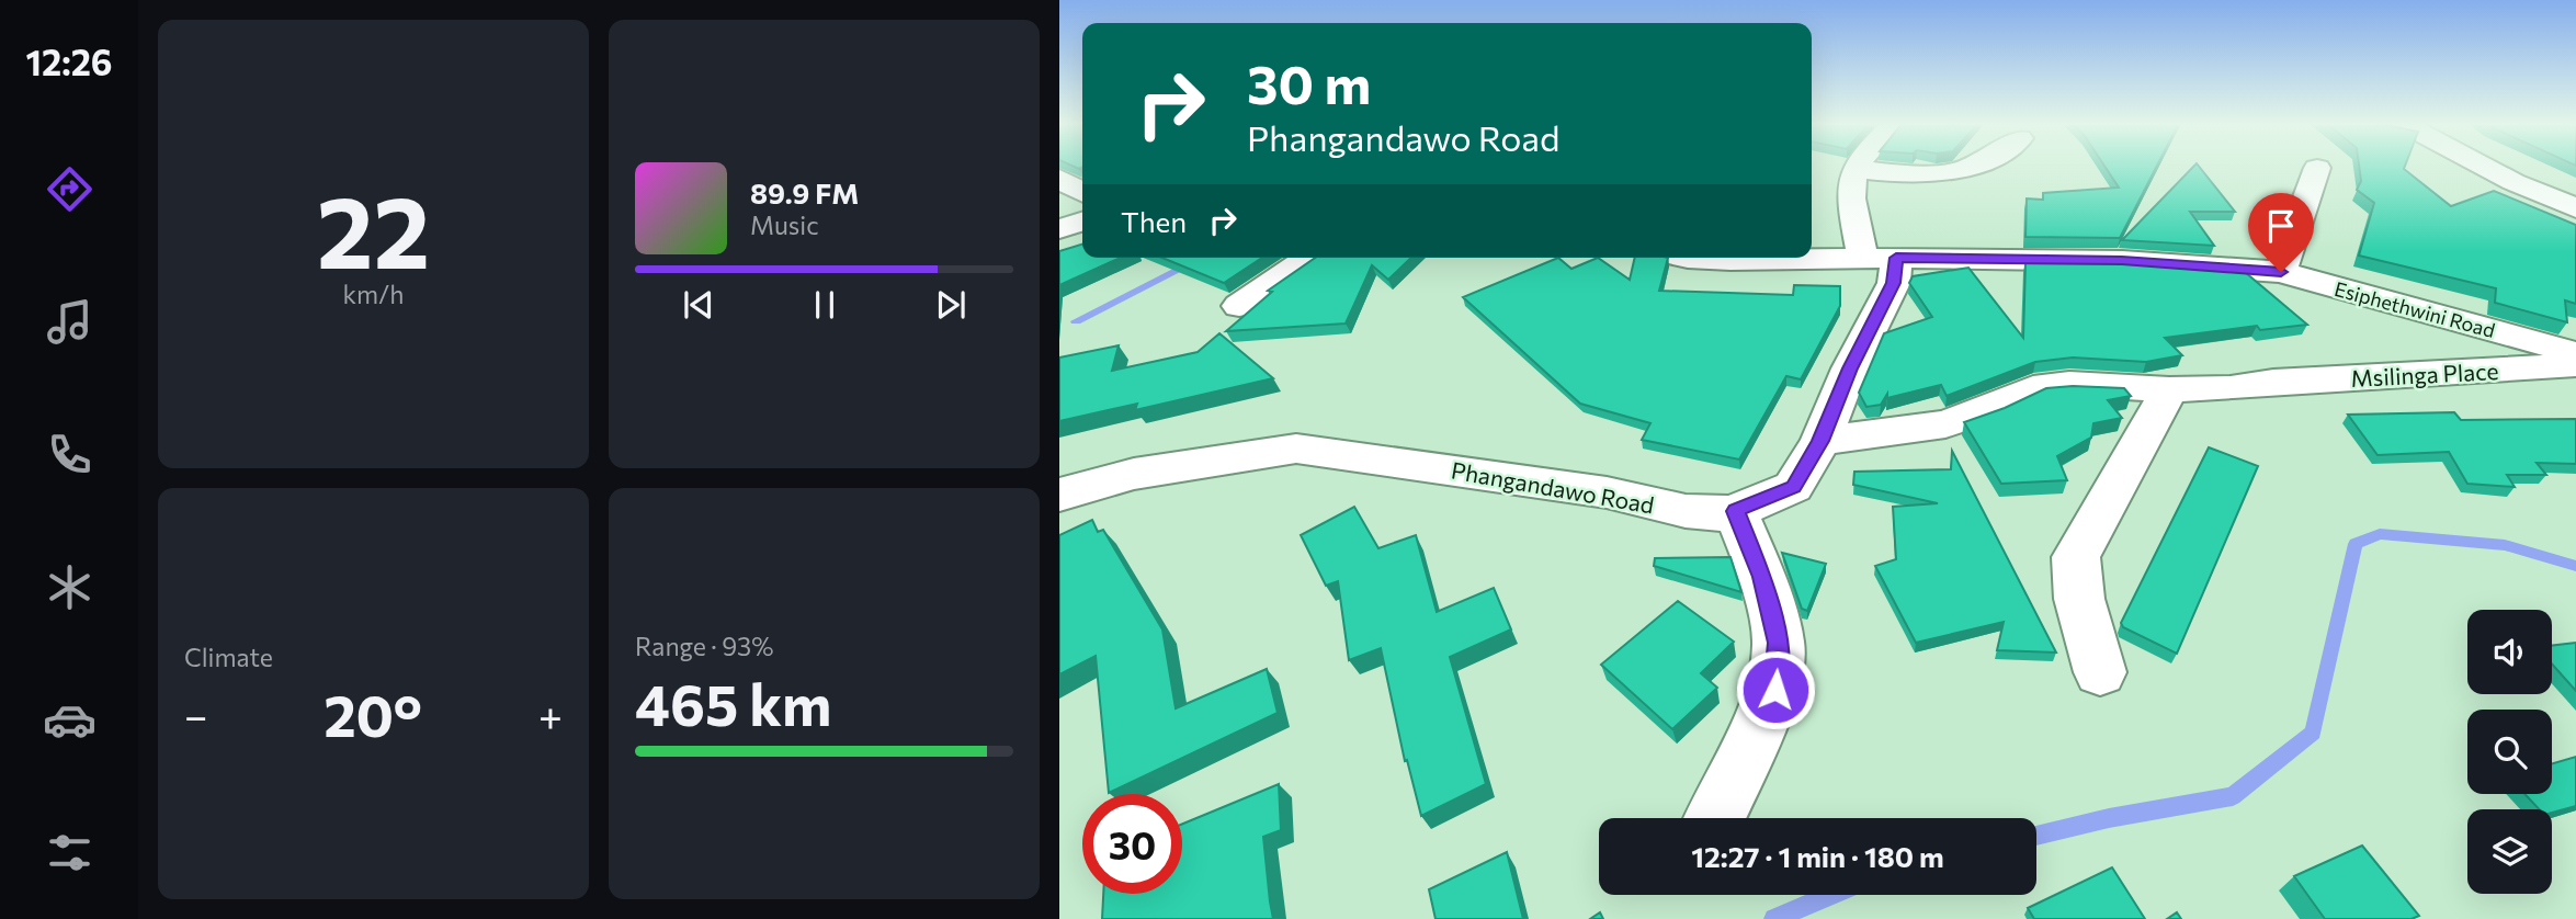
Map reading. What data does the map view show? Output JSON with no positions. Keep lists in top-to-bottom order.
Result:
{
  "streets": {
    "street": ["Esiphethwini Road", "Msilinga Place", "Phangandawo Road"]
  },
  "crossings": [
    ["Esiphethwini Road", "Phangandawo Road"],
    ["Msilinga Place", "Phangandawo Road"]
  ],
  "page": {
    "tabs": "12:26",
    "tile": [
      ["22", "km/h"],
      "Climate",
      ["Range · 93%", "465 km"]
    ],
    "turn": ["30 m", "Phangandawo Road"],
    "song": ["89.9 FM", "Music"],
    "then": "Then",
    "heat": ["−", "20°", "+"],
    "limit": "30",
    "trip": "12:27 · 1 min · 180 m"
  }
}
